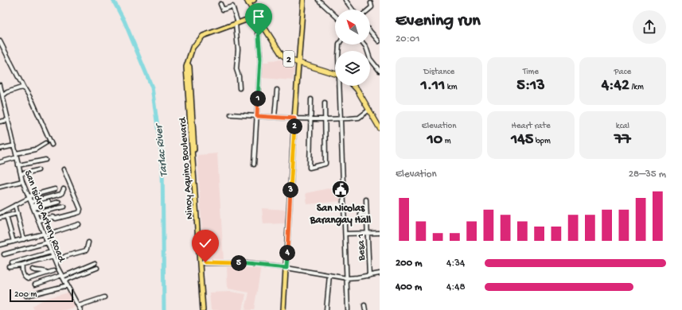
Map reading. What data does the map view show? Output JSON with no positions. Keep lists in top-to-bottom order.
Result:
{
  "streets": {
    "highway": ["2"],
    "main road": ["Ninoy Aquino Boulevard"],
    "street": ["San Isidro Artery Road", "Besa 1"]
  },
  "crossings": [
    ["2", "Ninoy Aquino Boulevard"]
  ],
  "water": ["Tarlac River"],
  "places": {
    "public building": ["San Nicolas Barangay Hall"]
  },
  "scale_bar": "200 m",
  "north": "top left",
  "page": {
    "heading": ["Evening run", "20:01"],
    "stats": [
      ["Distance", "1.11 km"],
      ["Time", "5:13"],
      ["Pace", "4:42 /km"],
      ["Elevation", "10 m"],
      ["Heart rate", "145 bpm"],
      ["kcal", "77"]
    ],
    "pins": [
      "1",
      "2",
      "3",
      "4",
      "5"
    ],
    "chart": ["Elevation", "28–35 m"],
    "list": [
      {
        "name": "200 m",
        "note": "4:34"
      },
      {
        "name": "400 m",
        "note": "4:48"
      }
    ],
    "scale": "200 m"
  }
}
